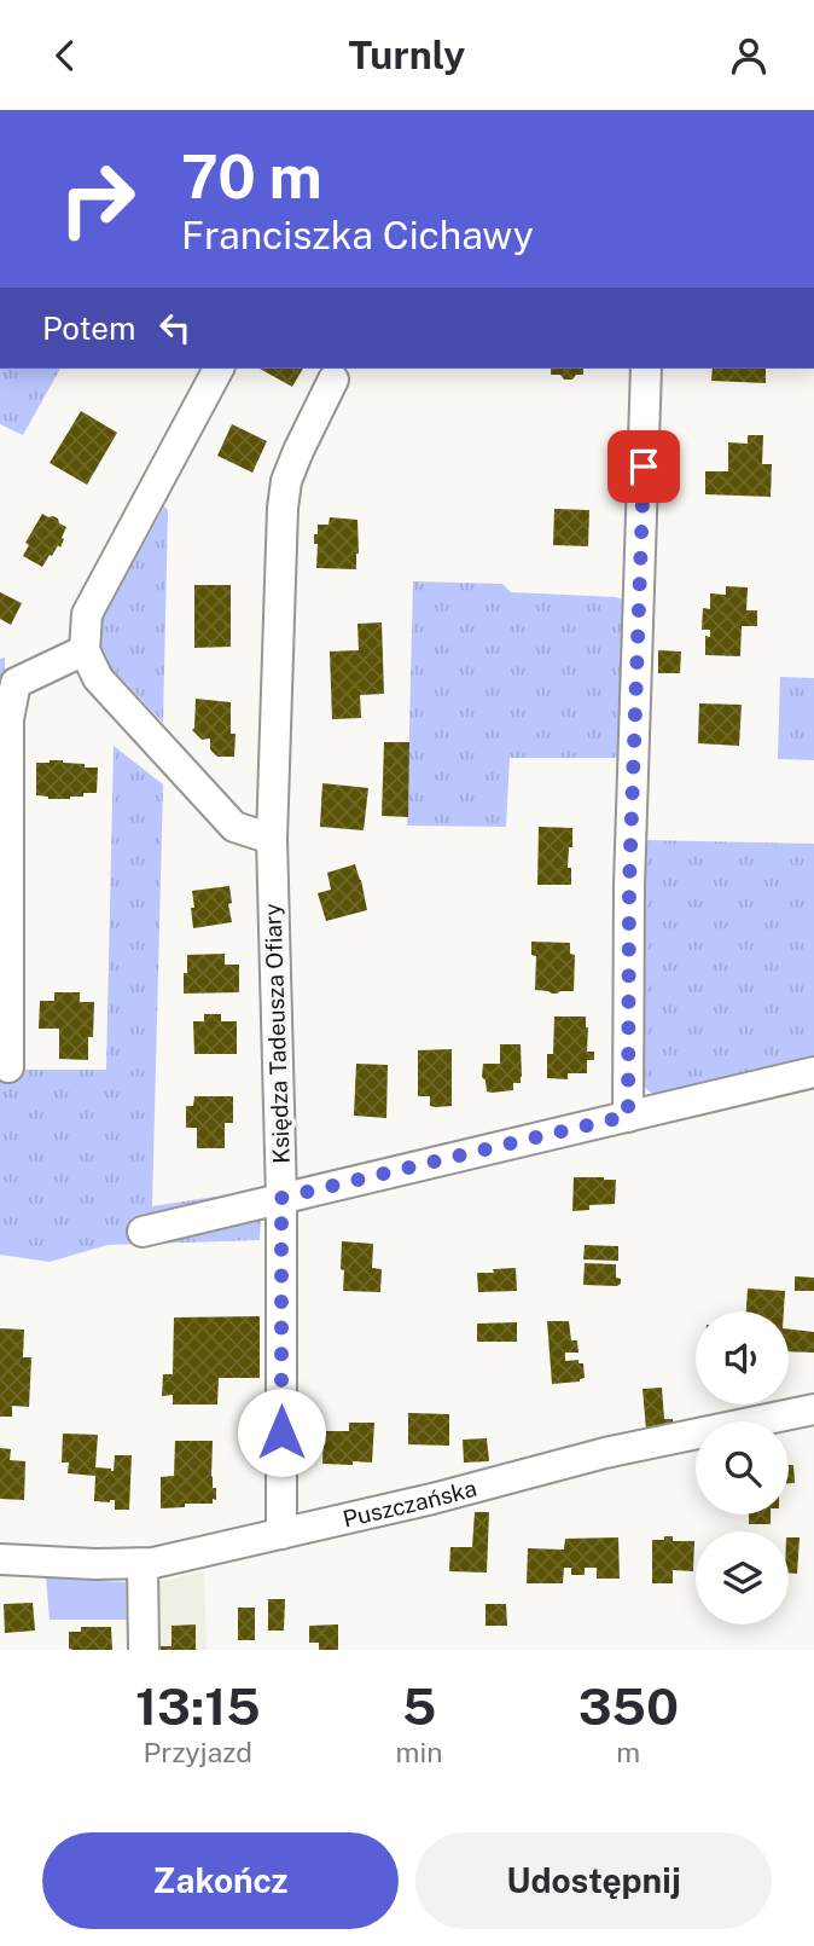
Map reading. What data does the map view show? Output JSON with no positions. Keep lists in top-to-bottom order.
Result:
{
  "streets": {
    "street": ["Księdza Tadeusza Ofiary", "Puszczańska"]
  },
  "crossings": [
    ["Księdza Tadeusza Ofiary", "Puszczańska"]
  ],
  "page": {
    "header": "Turnly",
    "turn": ["70 m", "Franciszka Cichawy"],
    "then": "Potem",
    "eta": [
      "13:15",
      "Przyjazd",
      "5",
      "min",
      "350",
      "m"
    ],
    "buttons": ["Zakończ", "Udostępnij"]
  }
}
